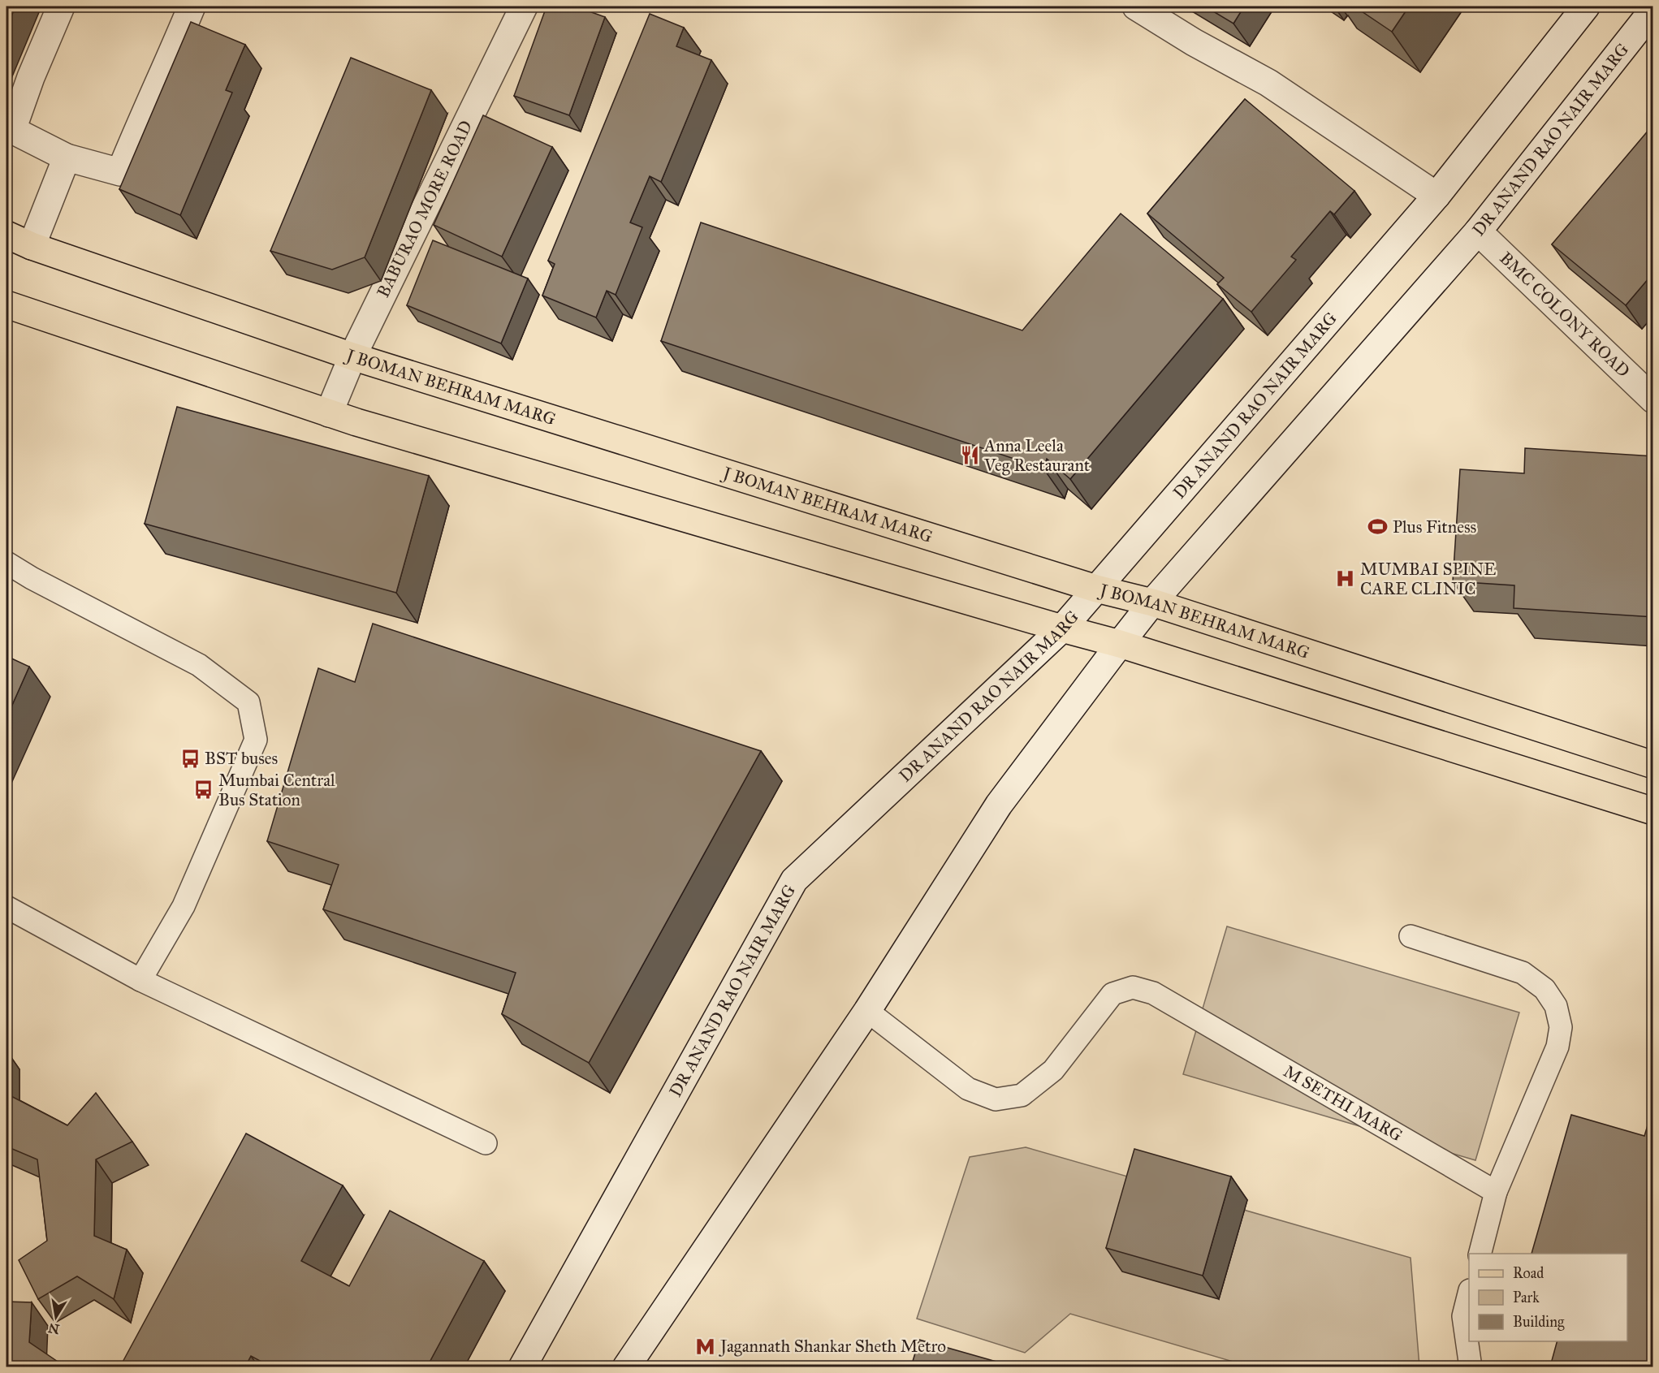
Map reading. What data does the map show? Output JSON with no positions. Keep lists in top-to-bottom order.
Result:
{
  "streets": {
    "main road": [
      "DR ANAND RAO NAIR MARG",
      "BABURAO MORE ROAD",
      "BMC COLONY ROAD",
      "J BOMAN BEHRAM MARG"
    ],
    "lane": ["M SETHI MARG"]
  },
  "crossings": [
    ["DR ANAND RAO NAIR MARG", "BMC COLONY ROAD"],
    ["DR ANAND RAO NAIR MARG", "J BOMAN BEHRAM MARG"],
    ["DR ANAND RAO NAIR MARG", "M SETHI MARG"],
    ["BABURAO MORE ROAD", "J BOMAN BEHRAM MARG"]
  ],
  "places": {
    "restaurant": ["Anna Leela Veg Restaurant"],
    "sports": ["Plus Fitness"],
    "hospital": ["MUMBAI SPINE CARE CLINIC"],
    "bus stop": ["BST buses", "Mumbai Central Bus Station"],
    "metro station": ["Jagannath Shankar Sheth Metro"]
  },
  "legend": ["Road", "Park", "Building"],
  "north": "bottom"
}
